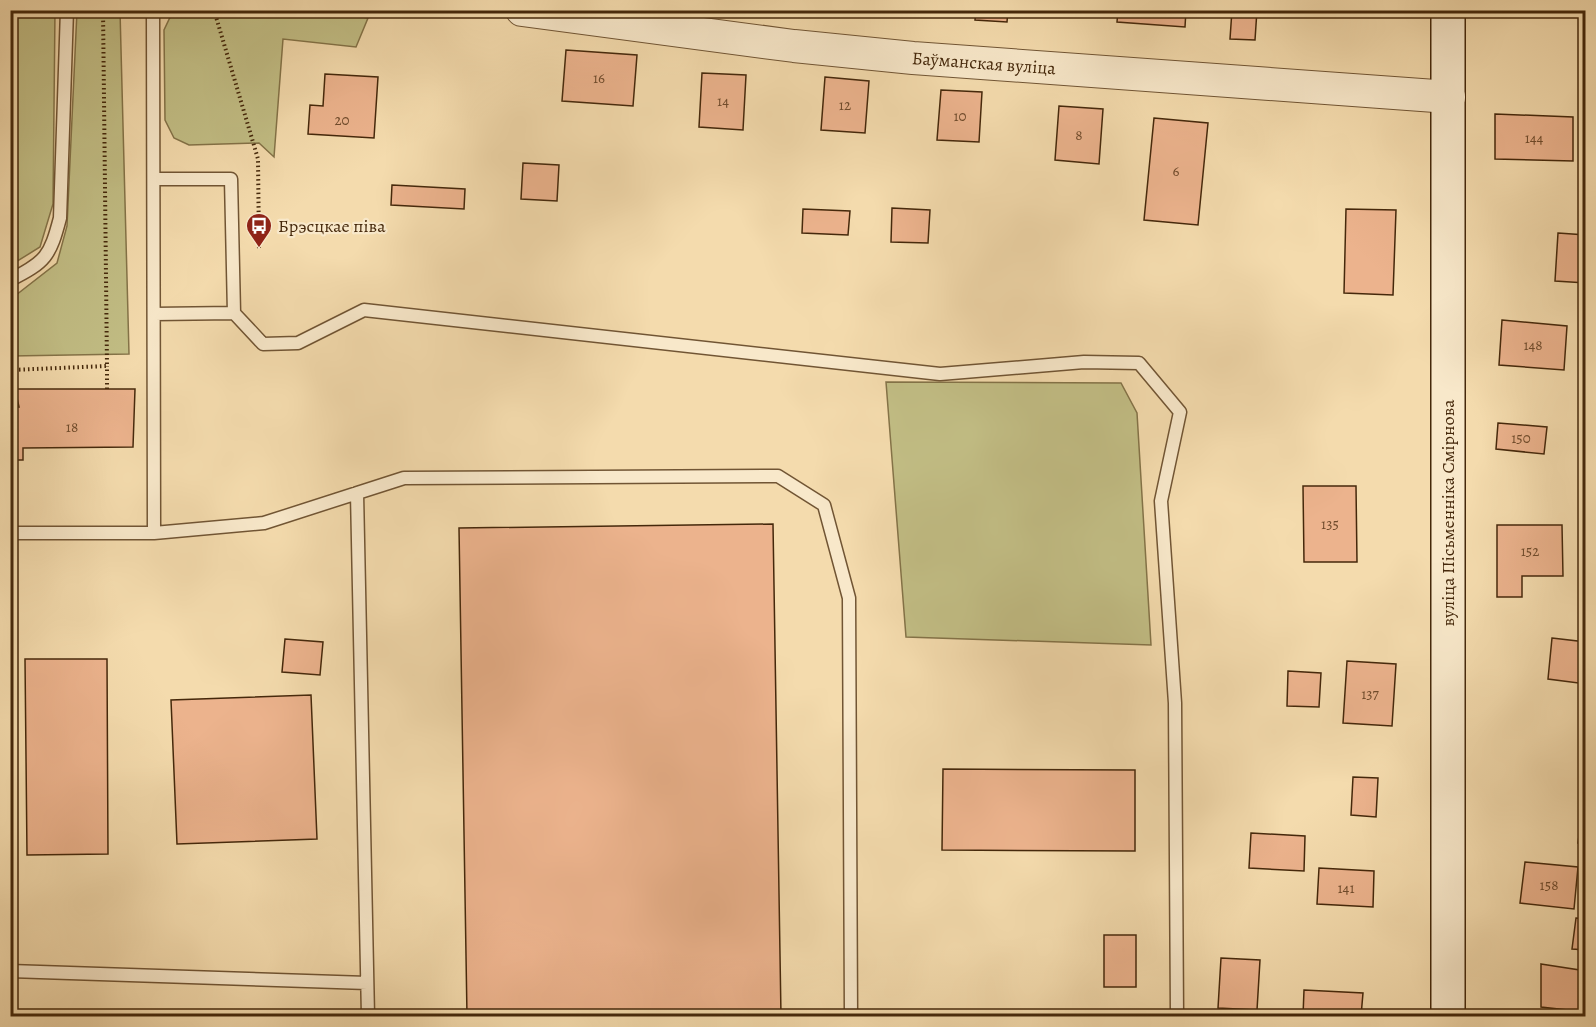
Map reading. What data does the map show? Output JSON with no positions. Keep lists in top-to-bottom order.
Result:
{
  "streets": {
    "main road": ["вуліца Пісьменніка Смірнова"],
    "street": ["Баўманская вуліца"]
  },
  "crossings": [
    ["Баўманская вуліца", "вуліца Пісьменніка Смірнова"]
  ],
  "places": {
    "bus stop": ["Брэсцкае піва"]
  },
  "house_numbers": [
    "16",
    "14",
    "12",
    "10",
    "20",
    "8",
    "144",
    "6",
    "148",
    "18",
    "150",
    "135",
    "152",
    "137",
    "158",
    "141"
  ]
}
